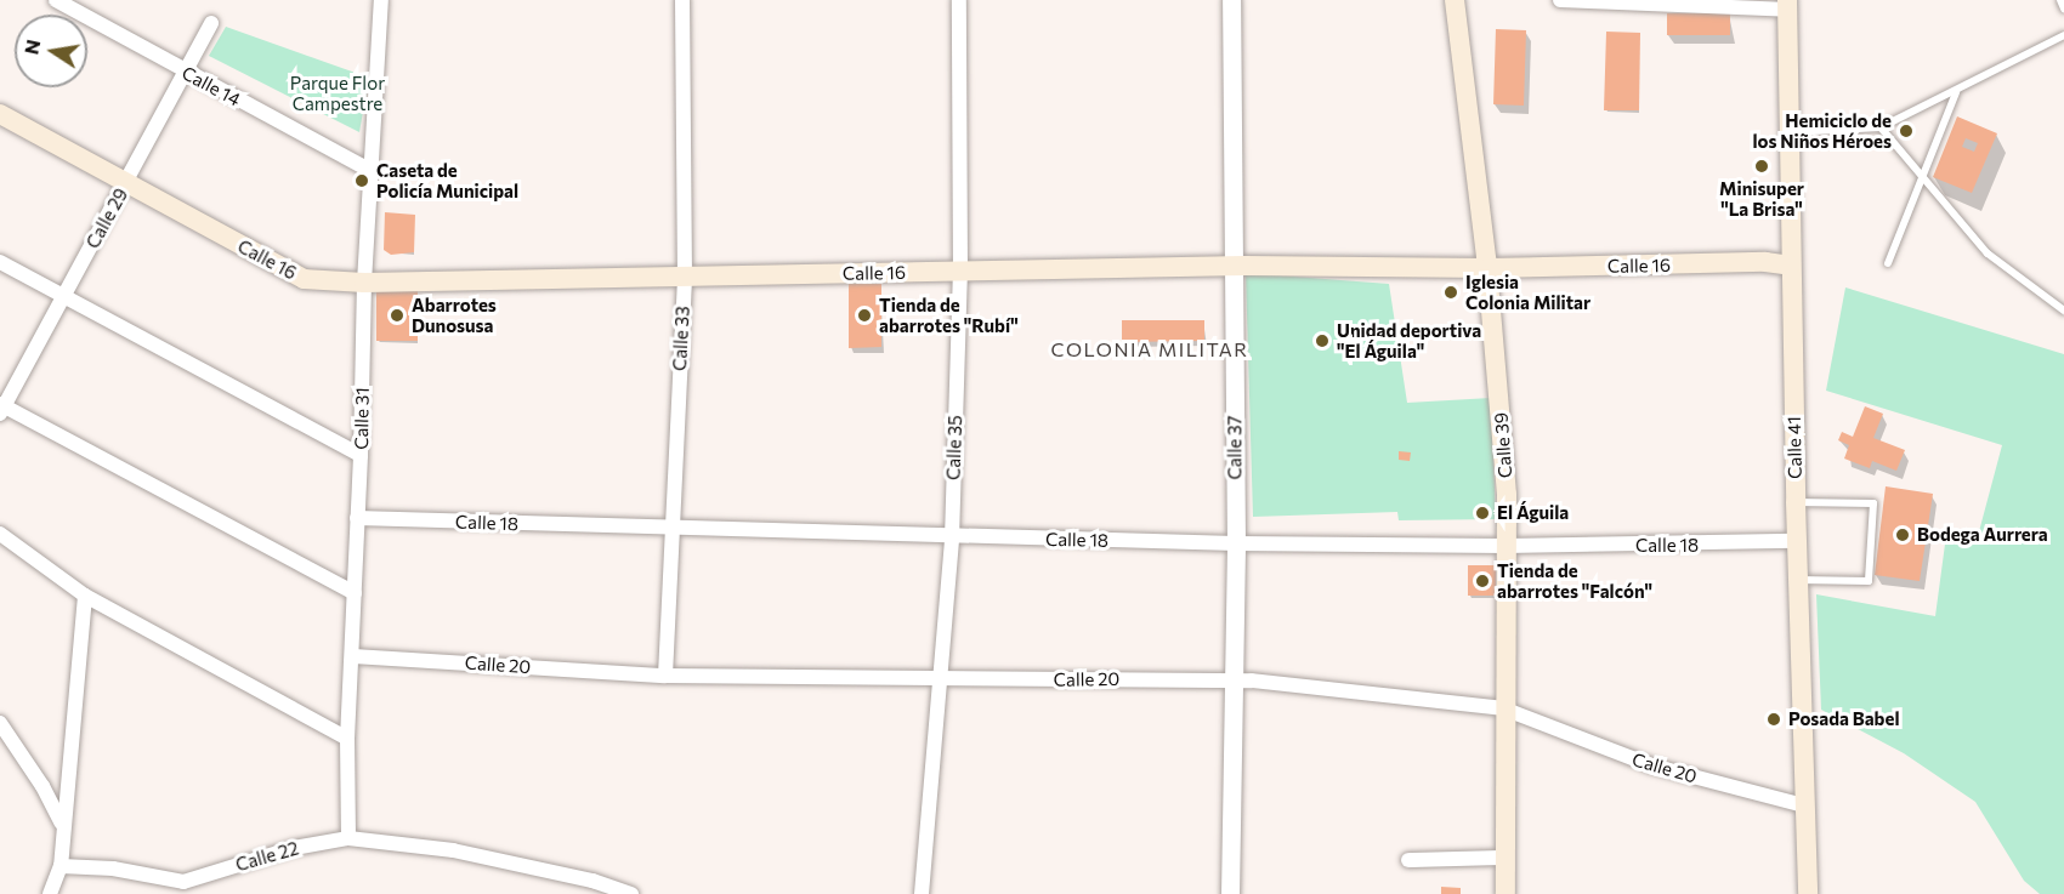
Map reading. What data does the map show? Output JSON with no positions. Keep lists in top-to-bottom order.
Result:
{
  "streets": {
    "main road": ["Calle 16", "Calle 39", "Calle 41"],
    "street": [
      "Calle 14",
      "Calle 29",
      "Calle 33",
      "Calle 31",
      "Calle 35",
      "Calle 37",
      "Calle 18",
      "Calle 20",
      "Calle 22"
    ]
  },
  "crossings": [
    ["Calle 14", "Calle 29"],
    ["Calle 14", "Calle 31"],
    ["Calle 29", "Calle 16"],
    ["Calle 16", "Calle 33"],
    ["Calle 16", "Calle 31"],
    ["Calle 16", "Calle 39"],
    ["Calle 16", "Calle 35"],
    ["Calle 16", "Calle 37"],
    ["Calle 16", "Calle 41"],
    ["Calle 33", "Calle 18"],
    ["Calle 33", "Calle 20"],
    ["Calle 31", "Calle 18"],
    ["Calle 31", "Calle 20"],
    ["Calle 31", "Calle 22"],
    ["Calle 39", "Calle 18"],
    ["Calle 39", "Calle 20"],
    ["Calle 35", "Calle 18"],
    ["Calle 35", "Calle 20"],
    ["Calle 37", "Calle 18"],
    ["Calle 37", "Calle 20"],
    ["Calle 41", "Calle 18"],
    ["Calle 41", "Calle 20"]
  ],
  "districts": ["COLONIA MILITAR"],
  "parks": ["Parque Flor Campestre"],
  "places": [
    "Hemiciclo de los Niños Héroes",
    "Minisuper \"La Brisa\"",
    "Caseta de Policía Municipal",
    "Iglesia Colonia Militar",
    "Abarrotes Dunosusa",
    "Tienda de abarrotes \"Rubí\"",
    "Unidad deportiva \"El Águila\"",
    "El Águila",
    "Bodega Aurrera",
    "Tienda de abarrotes \"Falcón\"",
    "Posada Babel"
  ],
  "north": "left"
}
